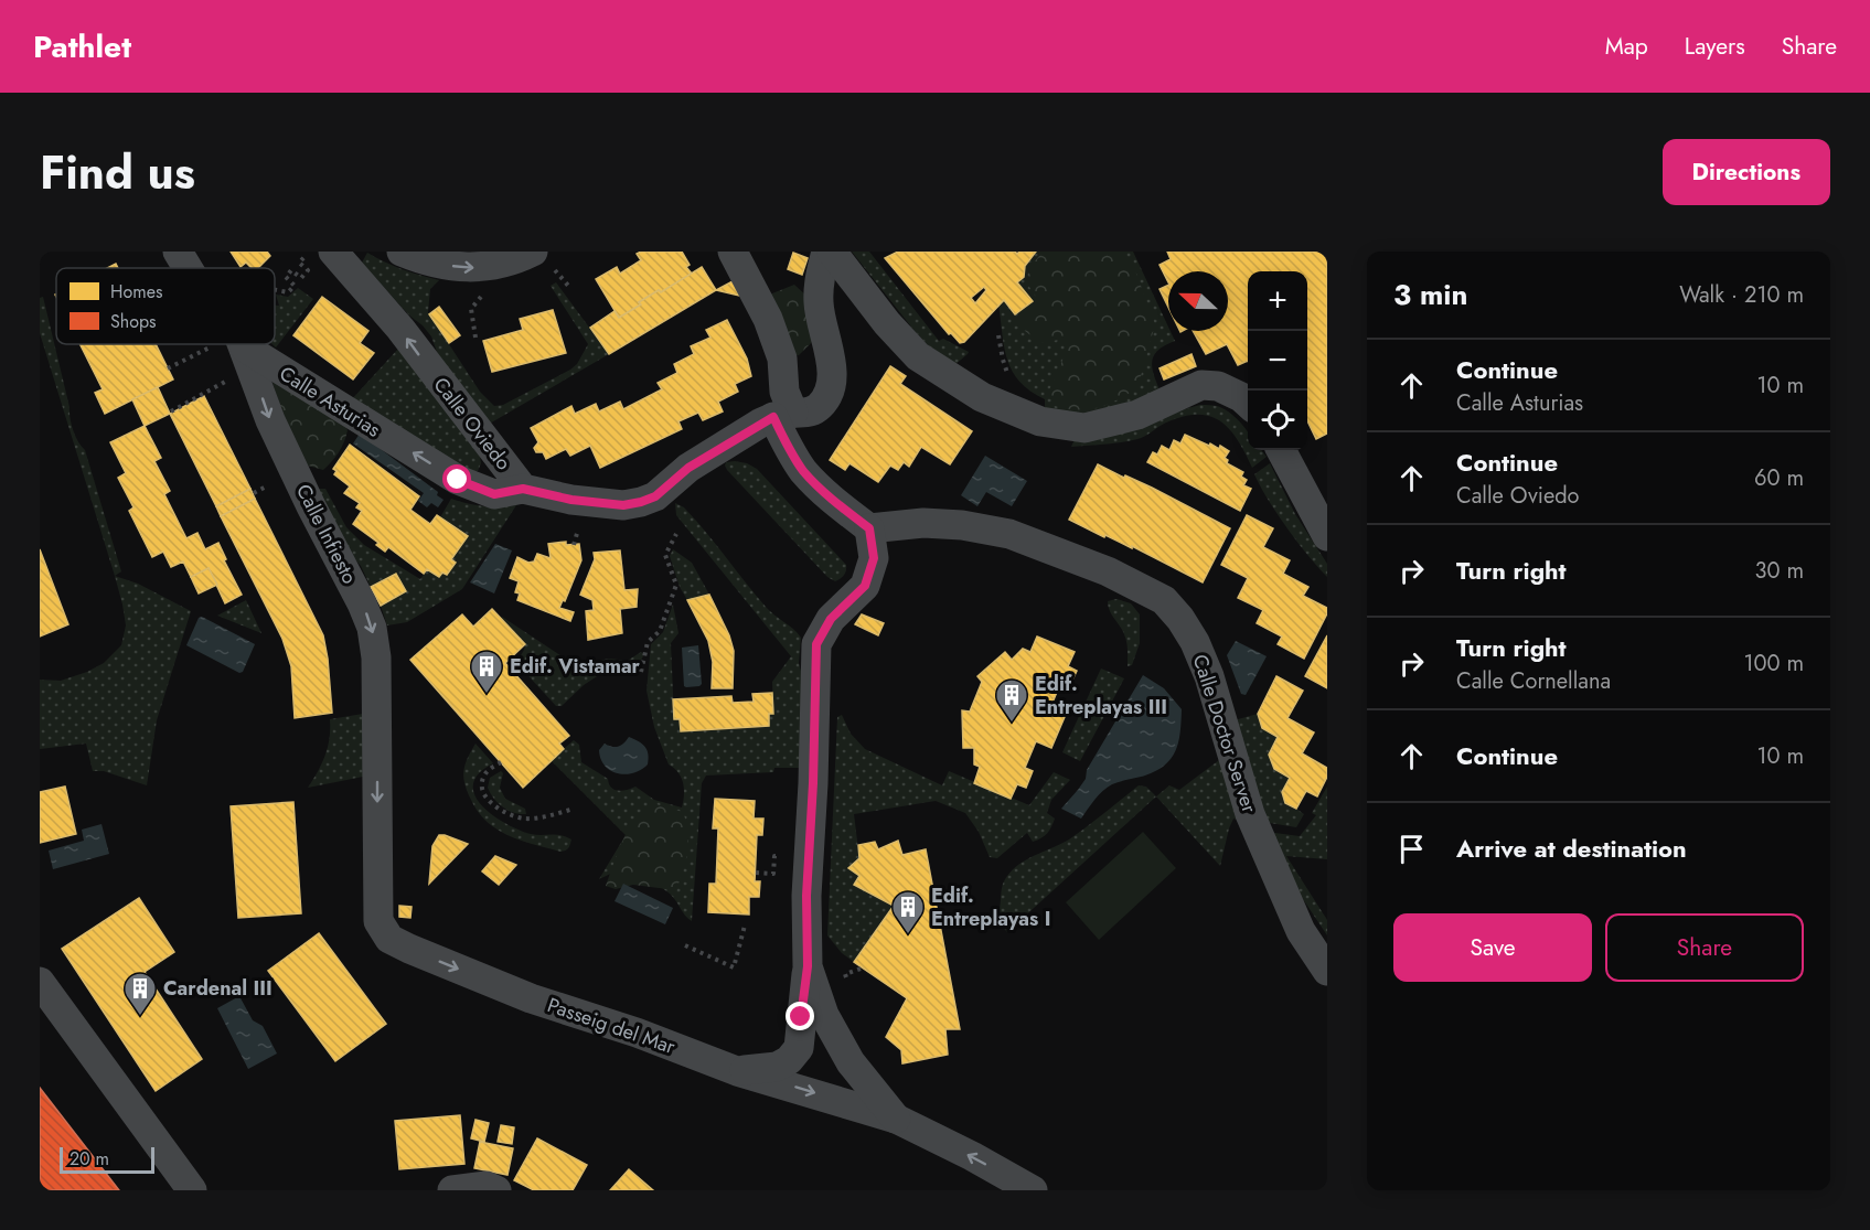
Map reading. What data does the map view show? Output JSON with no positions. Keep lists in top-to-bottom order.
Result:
{
  "streets": {
    "street": [
      "Calle Asturias",
      "Calle Oviedo",
      "Calle Infiesto",
      "Calle Doctor Server",
      "Passeig del Mar"
    ]
  },
  "crossings": [
    ["Calle Asturias", "Calle Oviedo"],
    ["Calle Infiesto", "Passeig del Mar"]
  ],
  "one_way": ["Calle Asturias", "Calle Oviedo", "Calle Infiesto"],
  "places": {
    "building": [
      "Edif. Vistamar",
      "Edif. Entreplayas III",
      "Edif. Entreplayas I",
      "Cardenal III"
    ]
  },
  "legend": ["Homes", "Shops"],
  "scale_bar": "20 m",
  "north": "left",
  "page": {
    "header": "Pathlet",
    "nav": ["Map", "Layers", "Share"],
    "title": "Find us",
    "buttons": [
      "Directions",
      ["Save", "Share"]
    ],
    "heading": ["3 min", "Walk · 210 m"],
    "map_buttons": ["+", "−"],
    "list": [
      ["Continue", "Calle Asturias", "10 m"],
      ["Continue", "Calle Oviedo", "60 m"],
      ["Turn right", "30 m"],
      ["Turn right", "Calle Cornellana", "100 m"],
      ["Continue", "10 m"],
      "Arrive at destination"
    ],
    "scale": "20 m"
  }
}
